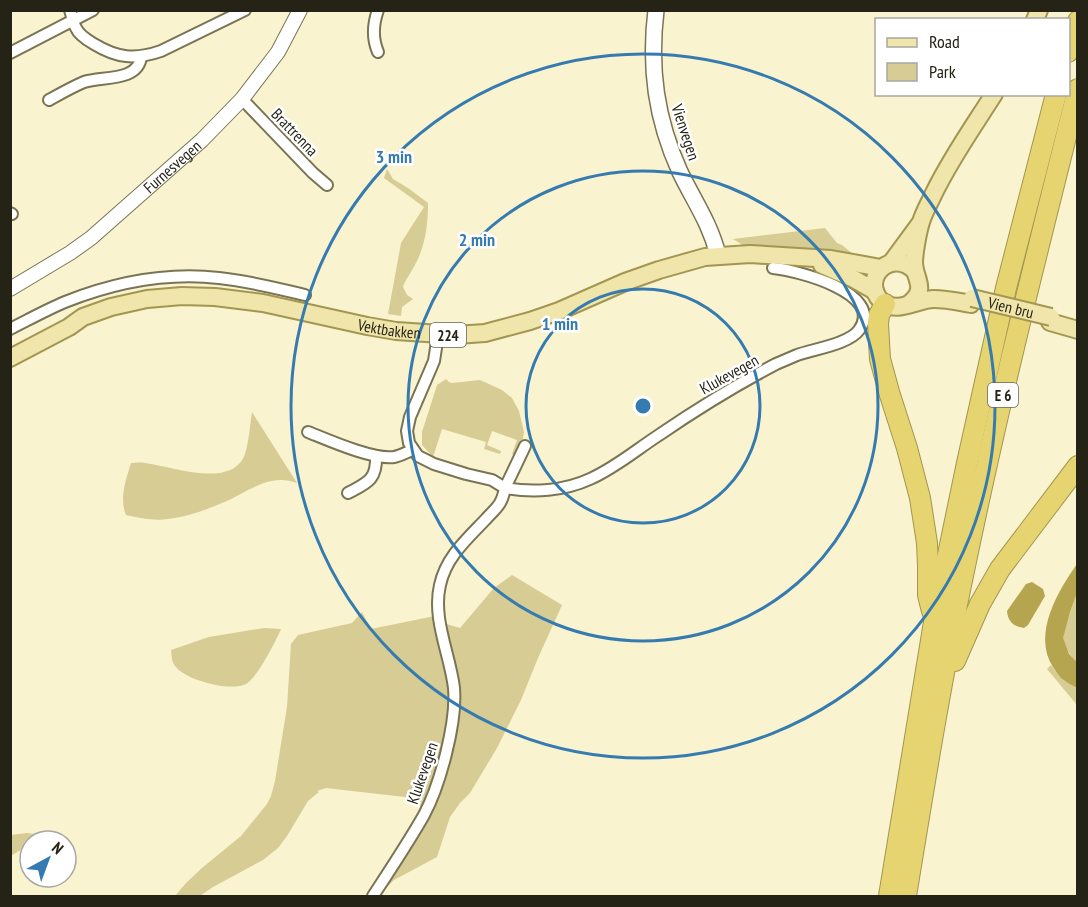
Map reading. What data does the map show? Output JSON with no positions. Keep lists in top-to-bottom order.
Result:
{
  "streets": {
    "highway": ["E 6"],
    "main road": [
      "Vienvegen",
      "Vien bru",
      "Vektbakken",
      "224"
    ],
    "street": ["Brattrenna", "Furnesvegen", "Klukevegen"]
  },
  "crossings": [
    ["Brattrenna", "Furnesvegen"],
    ["Vienvegen", "Vektbakken"],
    ["Vien bru", "224"],
    ["Vektbakken", "224"],
    ["Vektbakken", "E 6"],
    ["224", "E 6"]
  ],
  "legend": ["Road", "Park"],
  "north": "top right",
  "rings": ["3 min", "2 min", "1 min"]
}
